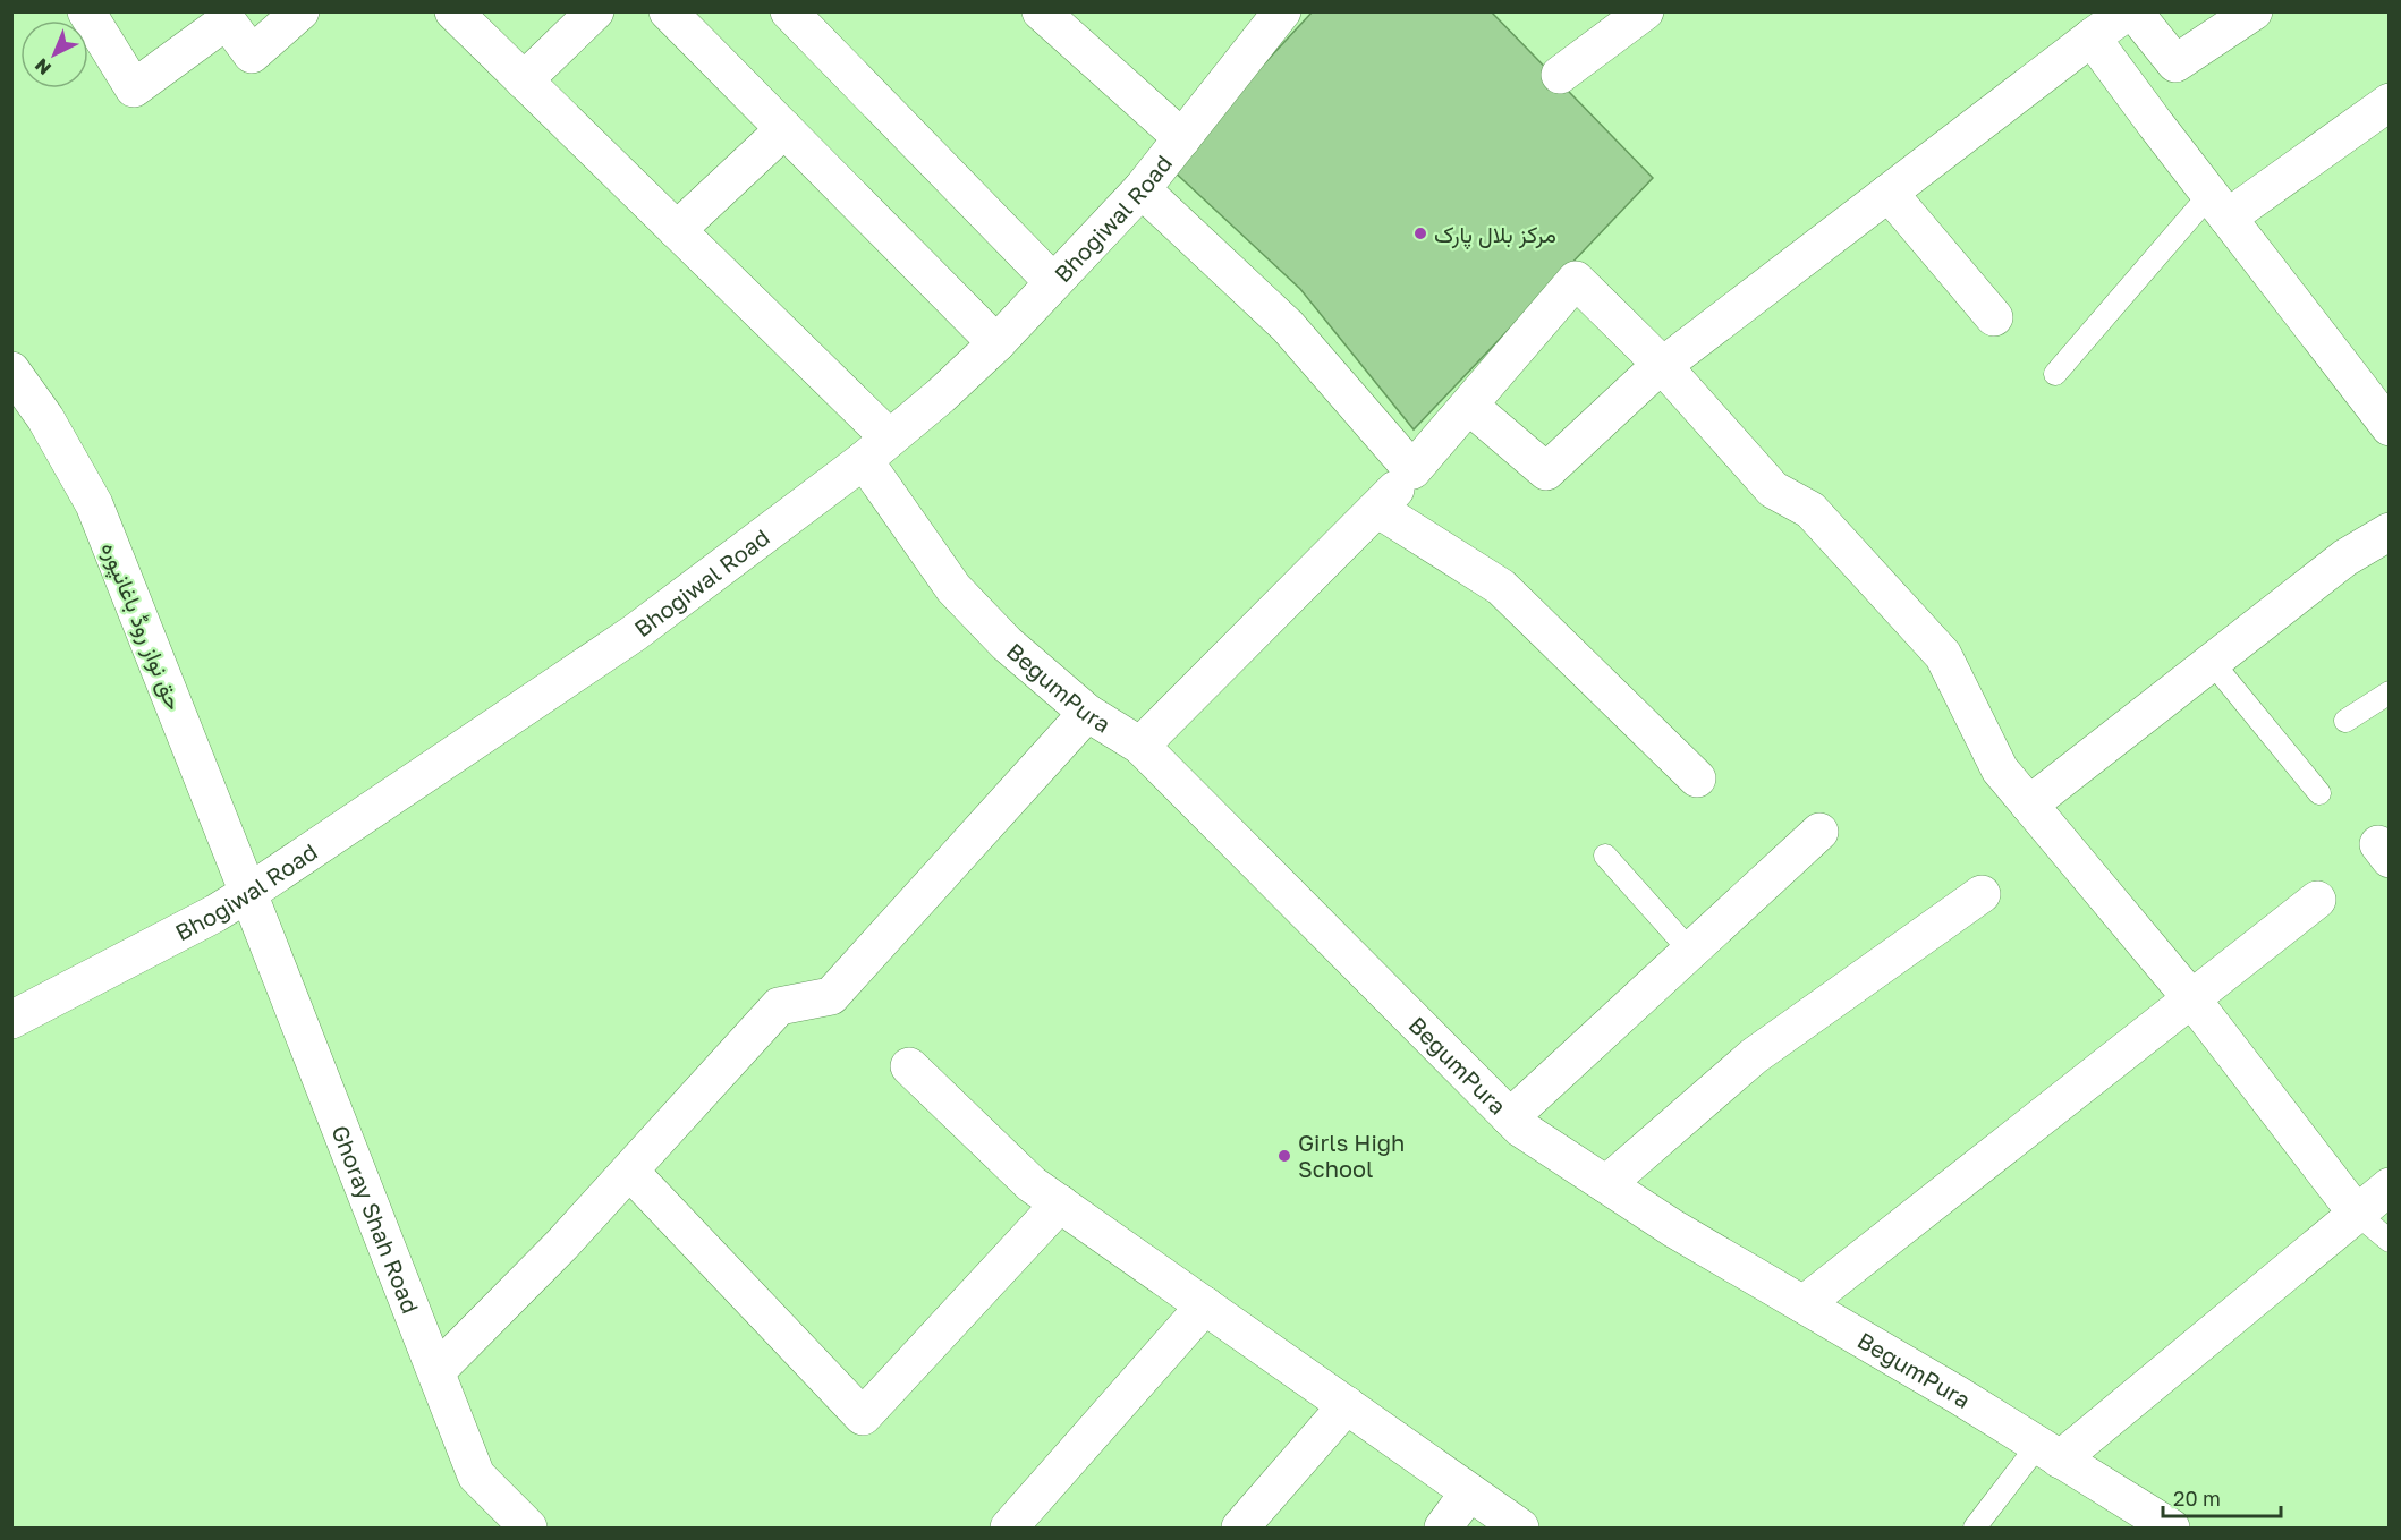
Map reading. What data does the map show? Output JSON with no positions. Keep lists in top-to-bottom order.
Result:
{
  "streets": {
    "street": [
      "Bhogiwal Road",
      "حق نواز روڈ باغانپورہ",
      "BegumPura",
      "Ghoray Shah Road"
    ]
  },
  "crossings": [
    ["Bhogiwal Road", "حق نواز روڈ باغانپورہ"],
    ["Bhogiwal Road", "BegumPura"],
    ["Bhogiwal Road", "Ghoray Shah Road"],
    ["حق نواز روڈ باغانپورہ", "Ghoray Shah Road"]
  ],
  "places": ["مرکز بلال پارک", "Girls High School"],
  "scale_bar": "20 m",
  "north": "bottom left"
}
